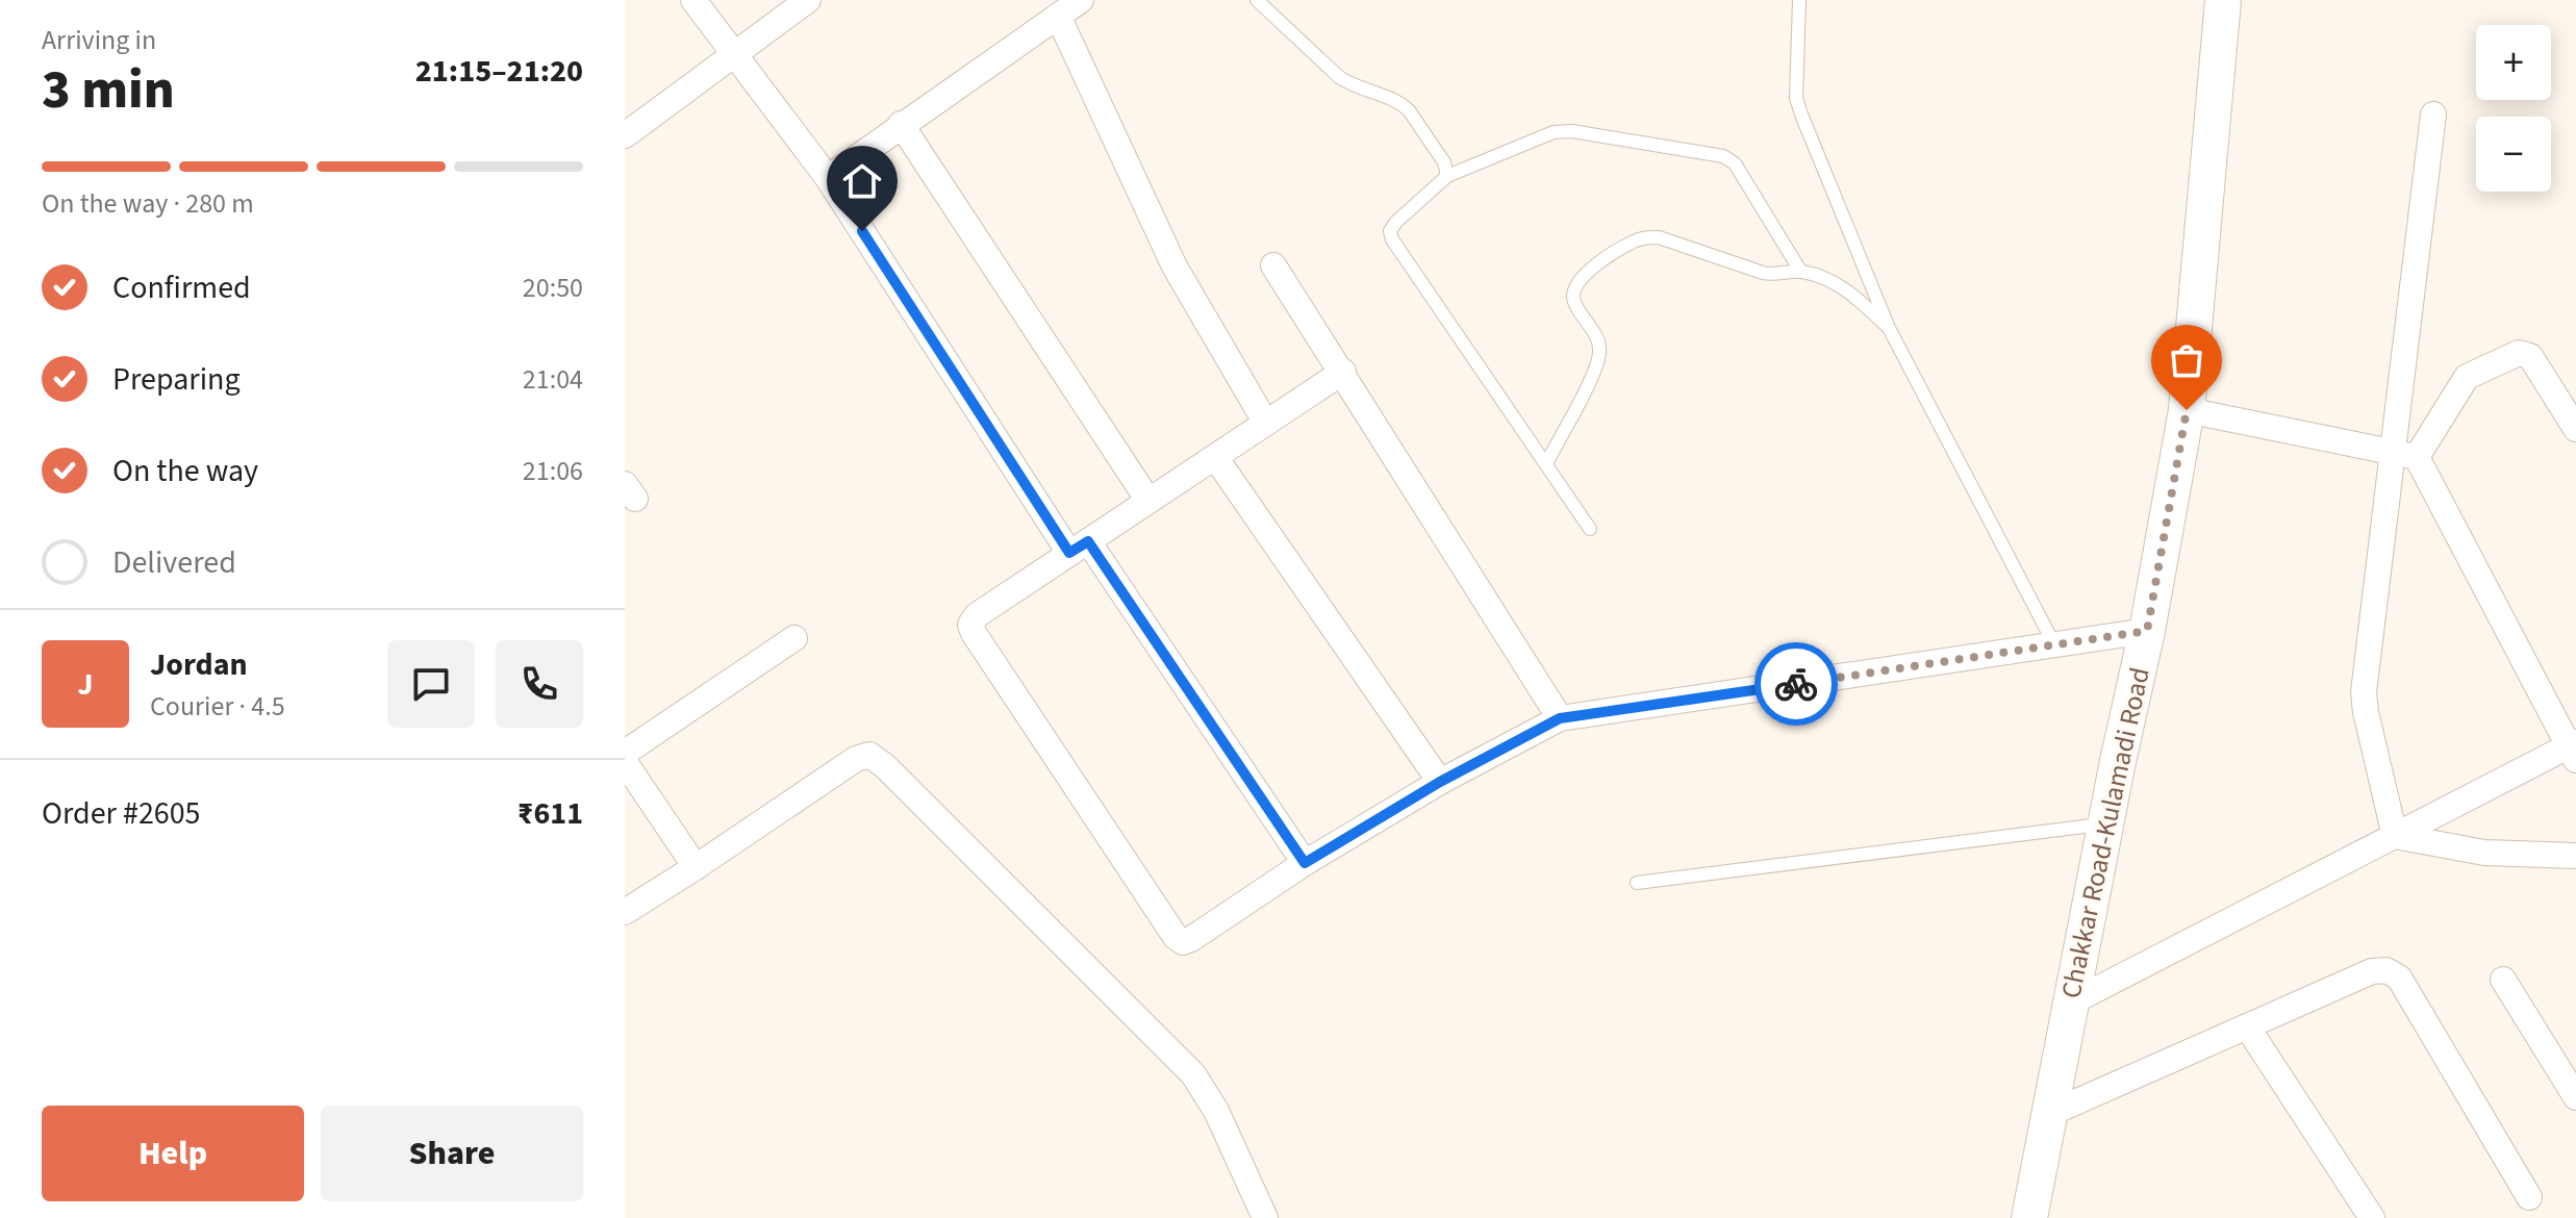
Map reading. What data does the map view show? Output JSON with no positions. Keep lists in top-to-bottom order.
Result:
{
  "streets": {
    "street": ["Chakkar Road-Kulamadi Road"]
  },
  "page": {
    "heading": ["3 min", "Arriving in", "21:15–21:20"],
    "panel": [
      "Jordan",
      "Courier · 4.5",
      "Order #2605",
      "₹611"
    ],
    "map_buttons": ["+", "−"],
    "bar": "On the way · 280 m",
    "list": [
      ["Confirmed", "20:50"],
      ["Preparing", "21:04"],
      ["On the way", "21:06"],
      "Delivered"
    ],
    "round": "J",
    "buttons": ["Help", "Share"]
  }
}
